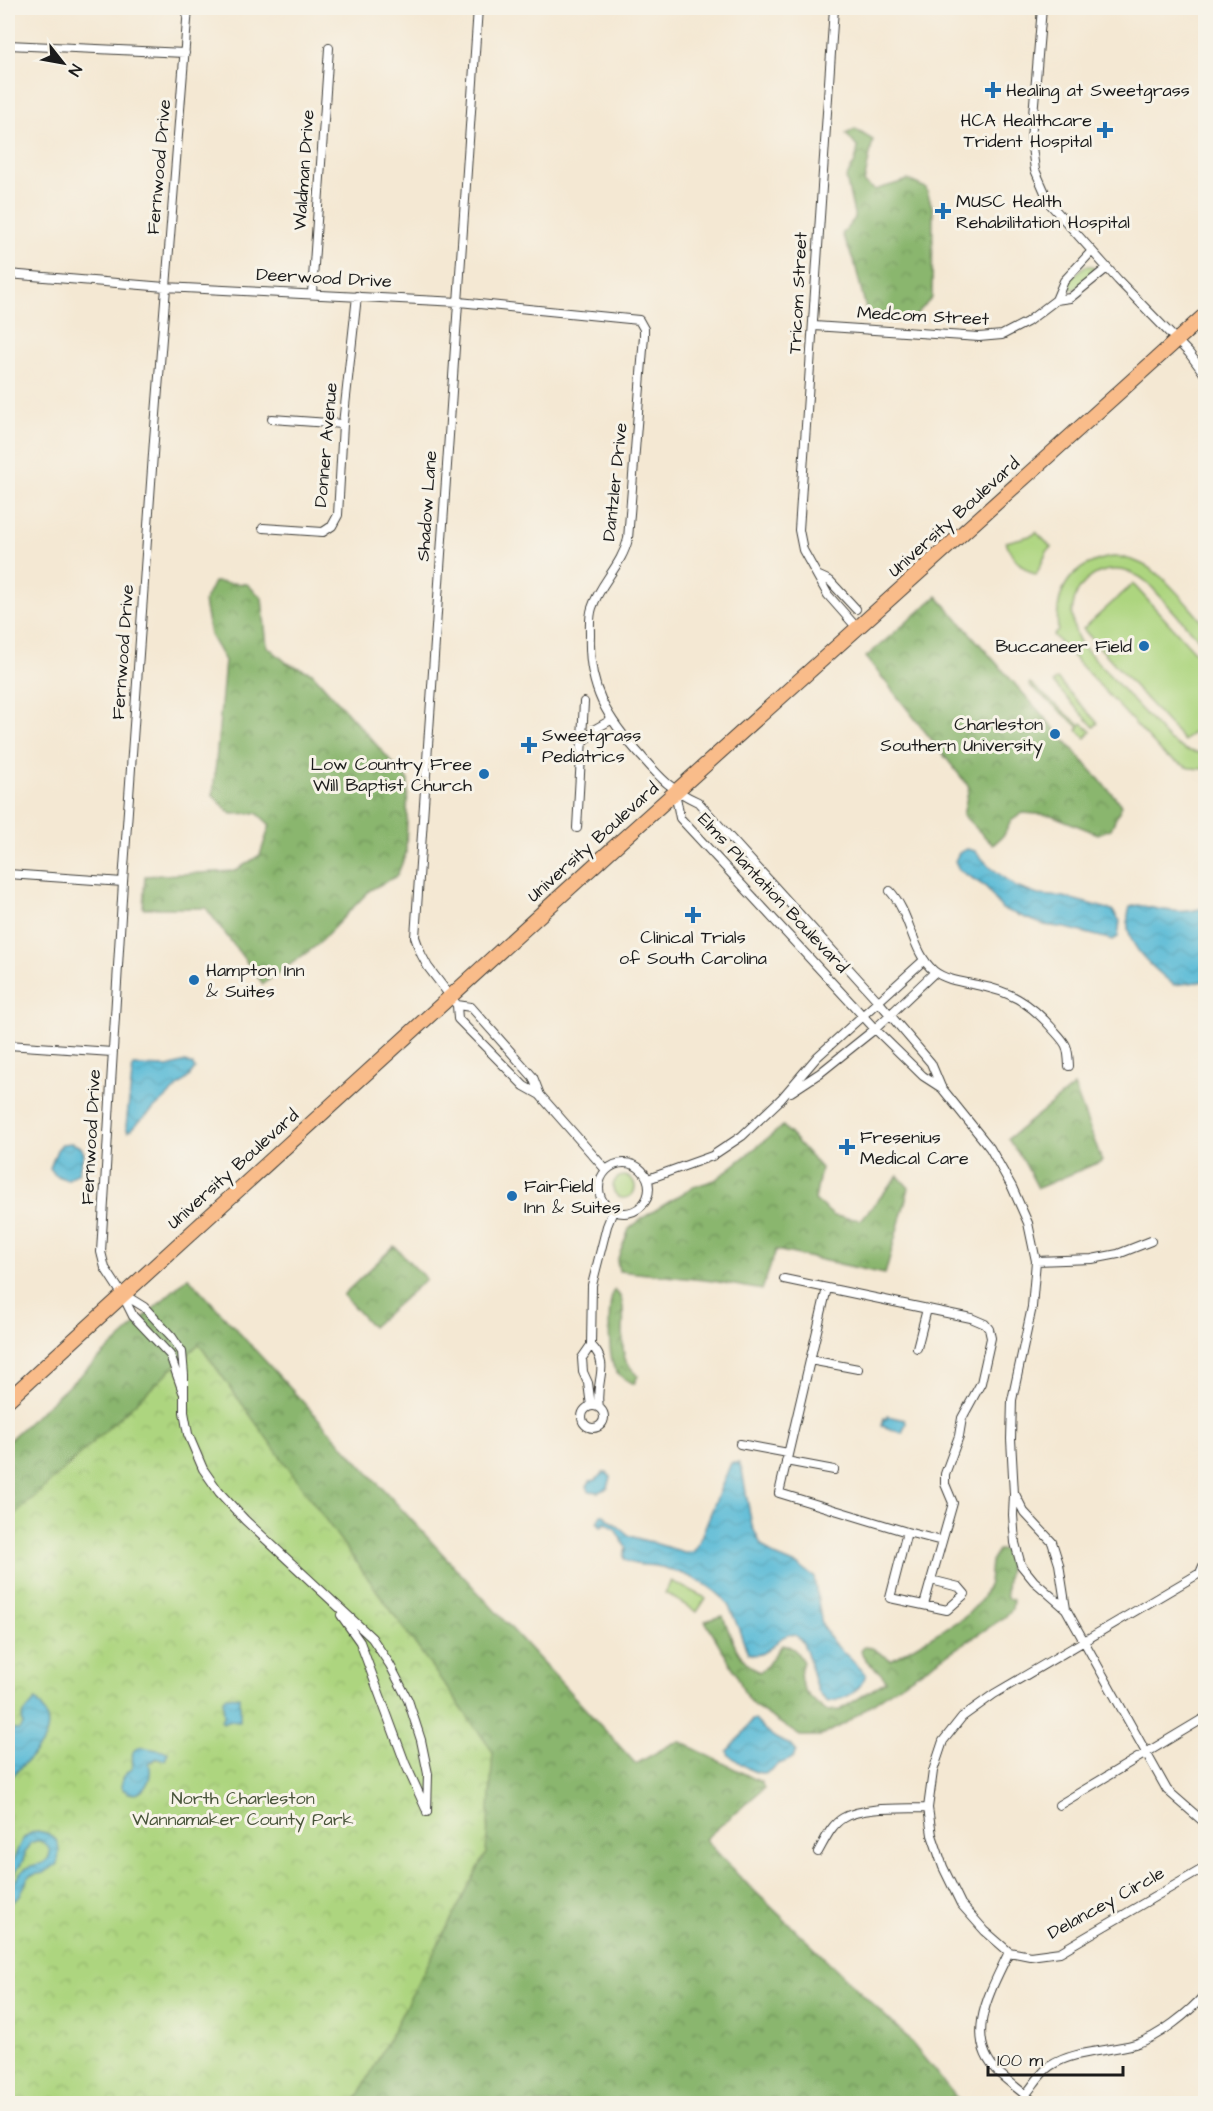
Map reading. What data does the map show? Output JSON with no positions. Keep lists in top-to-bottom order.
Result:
{
  "streets": {
    "main road": ["University Boulevard"],
    "street": [
      "Fernwood Drive",
      "Waldman Drive",
      "Deerwood Drive",
      "Tricom Street",
      "Medcom Street",
      "Donner Avenue",
      "Dantzler Drive",
      "Shadow Lane",
      "Elms Plantation Boulevard",
      "Delancey Circle"
    ]
  },
  "crossings": [
    ["Fernwood Drive", "Deerwood Drive"],
    ["Fernwood Drive", "University Boulevard"],
    ["Waldman Drive", "Deerwood Drive"],
    ["Deerwood Drive", "Donner Avenue"],
    ["Deerwood Drive", "Dantzler Drive"],
    ["Deerwood Drive", "Shadow Lane"],
    ["Tricom Street", "Medcom Street"],
    ["Tricom Street", "University Boulevard"],
    ["Dantzler Drive", "University Boulevard"],
    ["Dantzler Drive", "Elms Plantation Boulevard"],
    ["Shadow Lane", "University Boulevard"],
    ["University Boulevard", "Elms Plantation Boulevard"]
  ],
  "parks": ["North Charleston Wannamaker County Park"],
  "places": {
    "health": [
      "Healing at Sweetgrass",
      "HCA Healthcare Trident Hospital",
      "MUSC Health Rehabilitation Hospital",
      "Sweetgrass Pediatrics",
      "Clinical Trials of South Carolina",
      "Fresenius Medical Care"
    ],
    "other": [
      "Buccaneer Field",
      "Charleston Southern University",
      "Low Country Free Will Baptist Church",
      "Hampton Inn & Suites",
      "Fairfield Inn & Suites"
    ]
  },
  "scale_bar": "100 m",
  "north": "bottom right"
}
